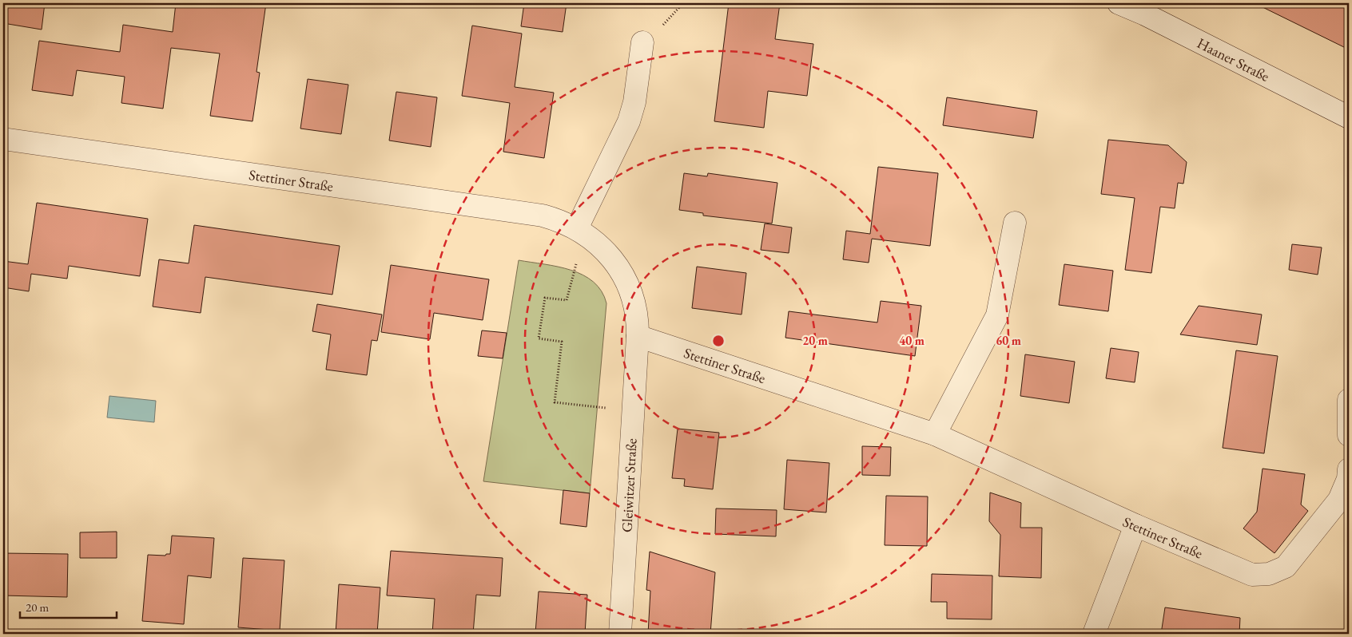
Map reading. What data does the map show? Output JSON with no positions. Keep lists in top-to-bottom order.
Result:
{
  "streets": {
    "street": ["Haaner Straße", "Stettiner Straße", "Gleiwitzer Straße"]
  },
  "crossings": [
    ["Stettiner Straße", "Gleiwitzer Straße"]
  ],
  "scale_bar": "20 m",
  "rings": ["20 m", "40 m", "60 m"]
}
